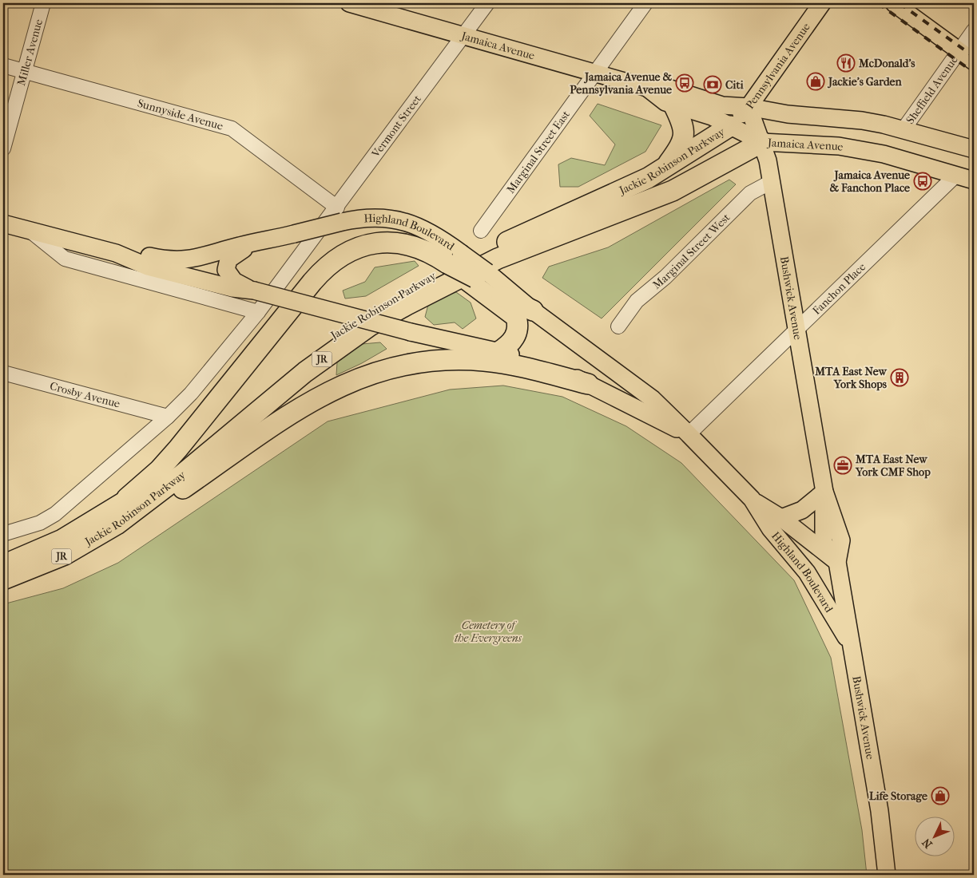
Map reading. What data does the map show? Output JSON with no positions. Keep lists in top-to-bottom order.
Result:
{
  "streets": {
    "highway": ["Jackie Robinson Parkway", "JR"],
    "main road": [
      "Jamaica Avenue",
      "Pennsylvania Avenue",
      "Highland Boulevard",
      "Bushwick Avenue"
    ],
    "street": [
      "Miller Avenue",
      "Sheffield Avenue",
      "Sunnyside Avenue",
      "Vermont Street",
      "Marginal Street East",
      "Marginal Street West",
      "Fanchon Place",
      "Crosby Avenue"
    ]
  },
  "crossings": [
    ["Jamaica Avenue", "Pennsylvania Avenue"],
    ["Jamaica Avenue", "Sheffield Avenue"],
    ["Jamaica Avenue", "Vermont Street"],
    ["Jamaica Avenue", "Marginal Street East"],
    ["Jamaica Avenue", "Jackie Robinson Parkway"],
    ["Jamaica Avenue", "Fanchon Place"],
    ["Jamaica Avenue", "Bushwick Avenue"],
    ["Miller Avenue", "Sunnyside Avenue"],
    ["Pennsylvania Avenue", "Jackie Robinson Parkway"],
    ["Pennsylvania Avenue", "Bushwick Avenue"],
    ["Sunnyside Avenue", "Vermont Street"],
    ["Sunnyside Avenue", "Highland Boulevard"],
    ["Vermont Street", "Highland Boulevard"],
    ["Highland Boulevard", "Fanchon Place"],
    ["Highland Boulevard", "Bushwick Avenue"],
    ["Marginal Street West", "Bushwick Avenue"],
    ["Fanchon Place", "Bushwick Avenue"]
  ],
  "parks": ["Cemetery of the Evergreens"],
  "places": {
    "restaurant": ["McDonald's"],
    "shop": ["Jackie's Garden", "Life Storage"],
    "bus stop": ["Jamaica Avenue & Pennsylvania Avenue", "Jamaica Avenue & Fanchon Place"],
    "bank": ["Citi"],
    "building": ["MTA East New York Shops"],
    "office": ["MTA East New York CMF Shop"]
  },
  "north": "bottom left"
}
